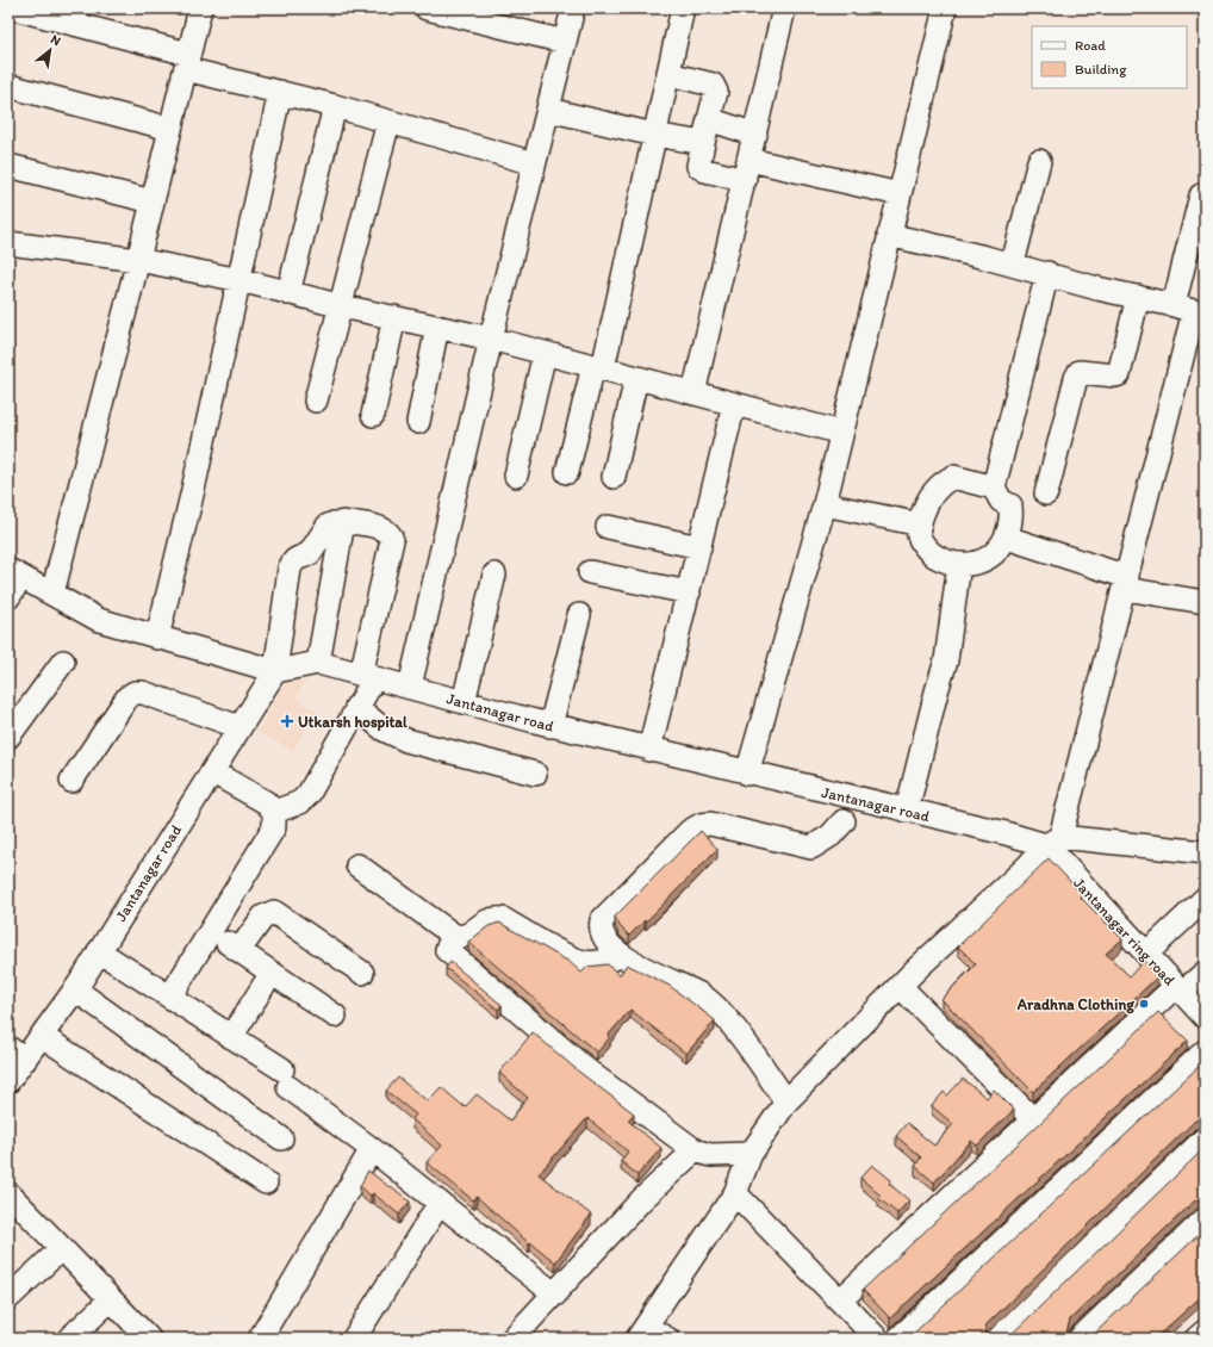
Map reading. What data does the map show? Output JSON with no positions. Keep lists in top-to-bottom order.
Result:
{
  "streets": {
    "street": ["Jantanagar road", "Jantanagar ring road"]
  },
  "crossings": [
    ["Jantanagar road", "Jantanagar ring road"]
  ],
  "places": {
    "health": ["Utkarsh hospital"],
    "other": ["Aradhna Clothing"]
  },
  "legend": ["Road", "Building"],
  "north": "top right"
}
